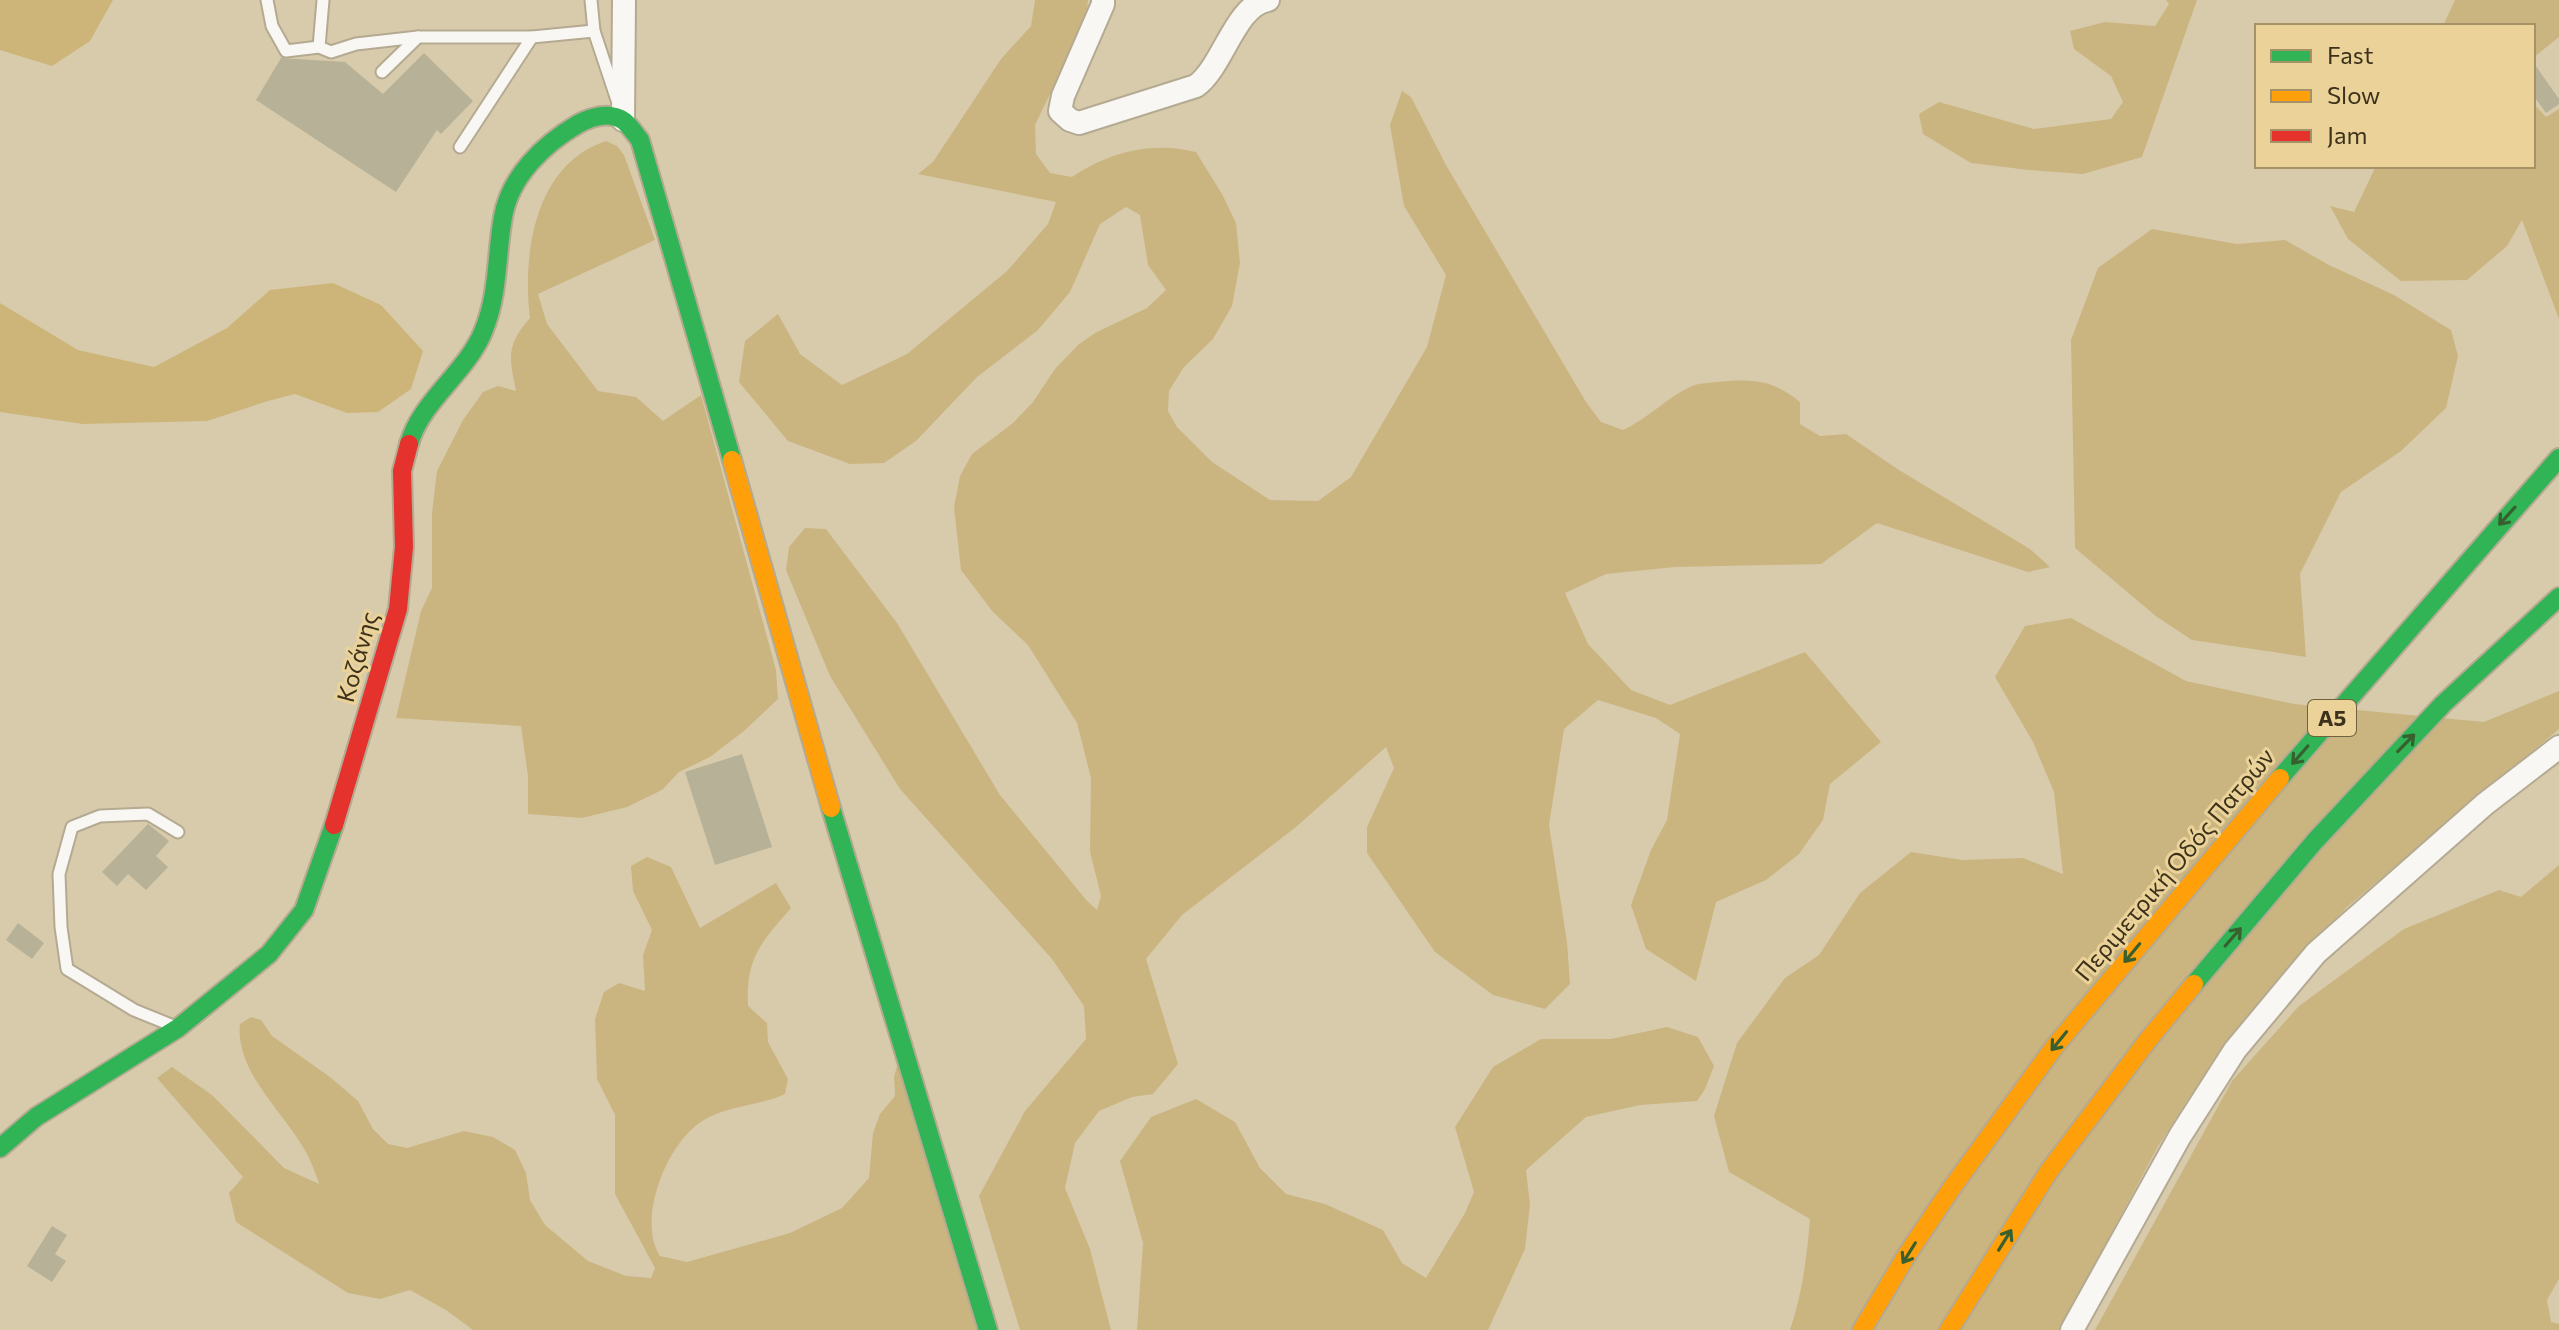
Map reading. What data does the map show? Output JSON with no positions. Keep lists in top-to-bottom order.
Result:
{
  "streets": {
    "main road": ["Κοζάνης", "Α5", "Περιμετρική Οδός Πατρών"]
  },
  "legend": ["Fast", "Slow", "Jam"]
}
